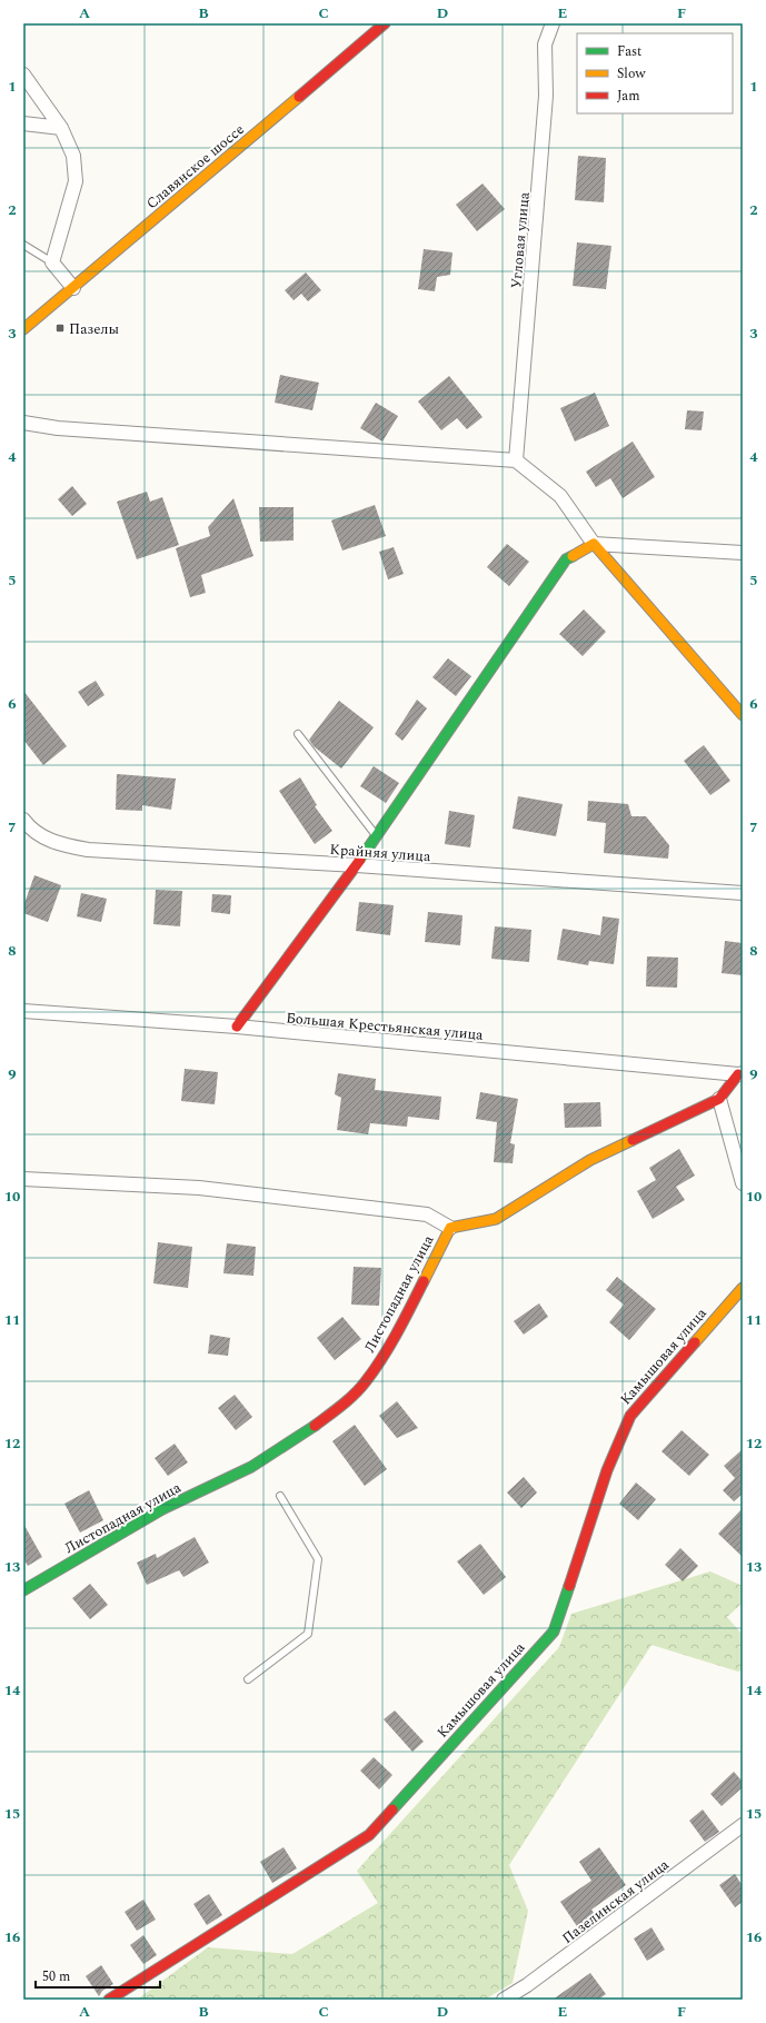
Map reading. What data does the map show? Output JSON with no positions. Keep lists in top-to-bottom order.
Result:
{
  "streets": {
    "street": [
      "Славянское шоссе",
      "Угловая улица",
      "Крайняя улица",
      "Большая Крестьянская улица",
      "Листопадная улица",
      "Камышовая улица",
      "Пазелинская улица"
    ]
  },
  "crossings": [
    ["Большая Крестьянская улица", "Листопадная улица"]
  ],
  "places": {
    "transit": ["Пазелы"]
  },
  "legend": ["Fast", "Slow", "Jam"],
  "scale_bar": "50 m",
  "grid": {
    "columns": [
      "A",
      "B",
      "C",
      "D",
      "E",
      "F"
    ],
    "rows": [
      "1",
      "2",
      "3",
      "4",
      "5",
      "6",
      "7",
      "8",
      "9",
      "10",
      "11",
      "12",
      "13",
      "14",
      "15",
      "16"
    ]
  }
}
